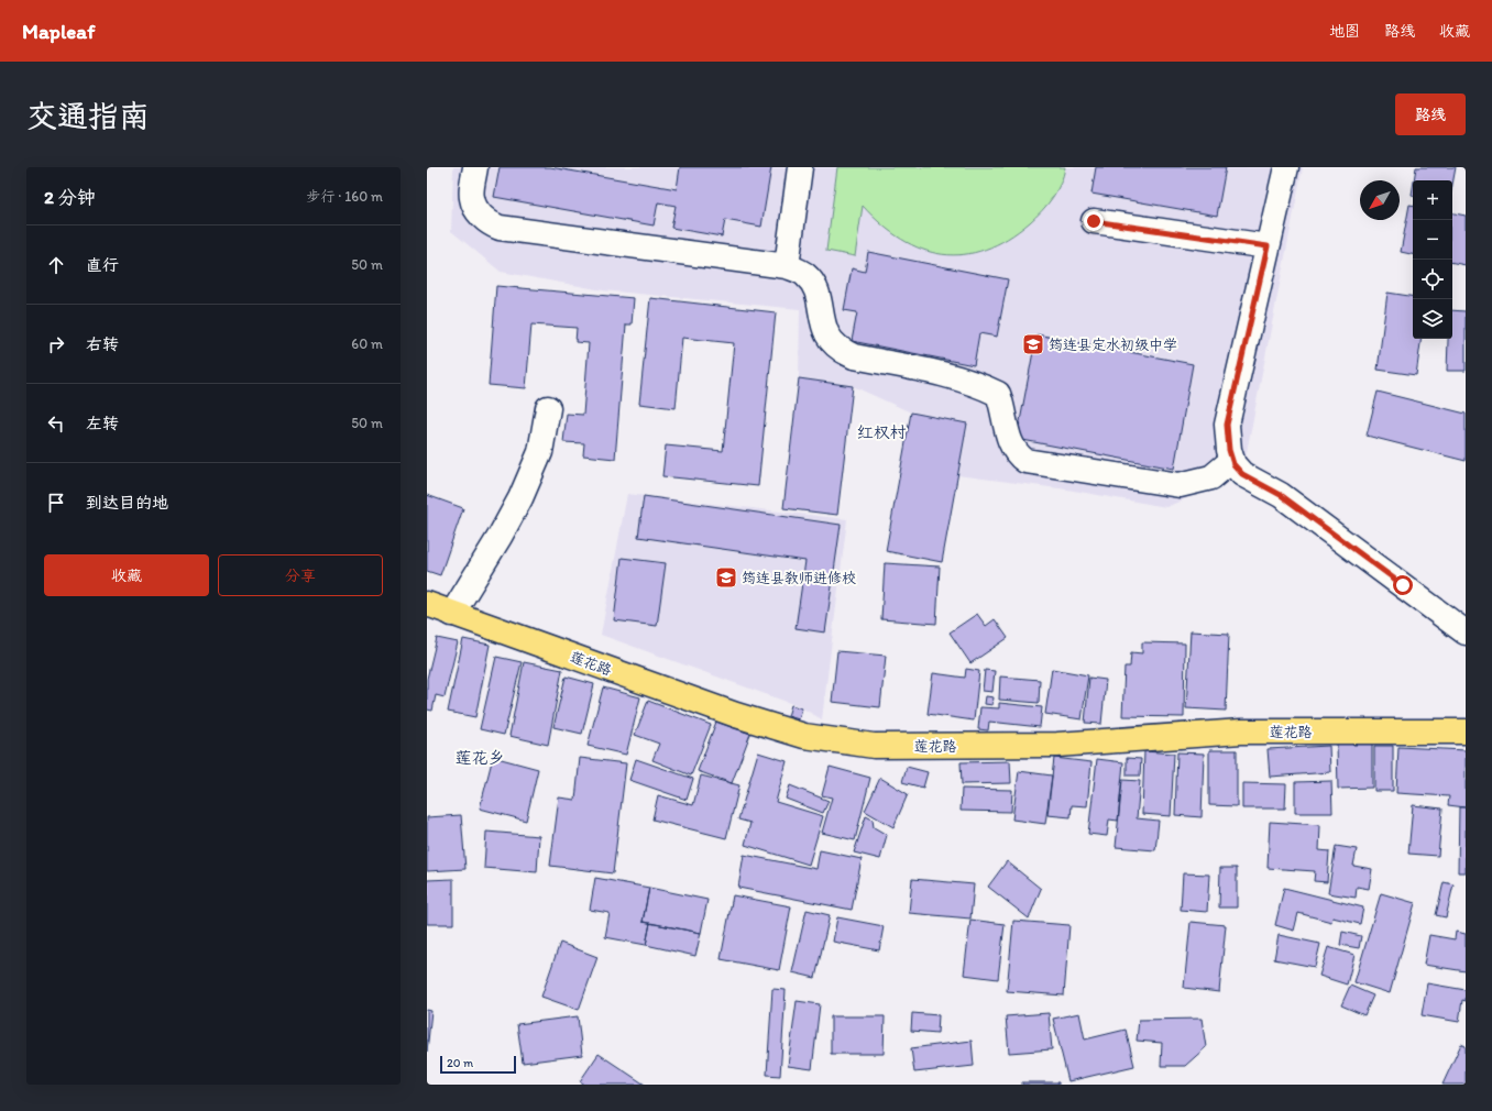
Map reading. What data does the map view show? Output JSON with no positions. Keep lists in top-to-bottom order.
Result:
{
  "streets": {
    "main road": ["莲花路"]
  },
  "districts": ["红权村", "莲花乡"],
  "places": {
    "school or university": ["筠连县定水初级中学", "筠连县教师进修校"]
  },
  "scale_bar": "20 m",
  "north": "bottom left",
  "page": {
    "header": "Mapleaf",
    "nav": ["地图", "路线", "收藏"],
    "buttons": [
      "路线",
      ["收藏", "分享"]
    ],
    "title": "交通指南",
    "heading": ["2 分钟", "步行 · 160 m"],
    "map_buttons": ["+", "−"],
    "list": [
      ["直行", "50 m"],
      ["右转", "60 m"],
      ["左转", "50 m"],
      "到达目的地"
    ],
    "scale": "20 m"
  }
}
